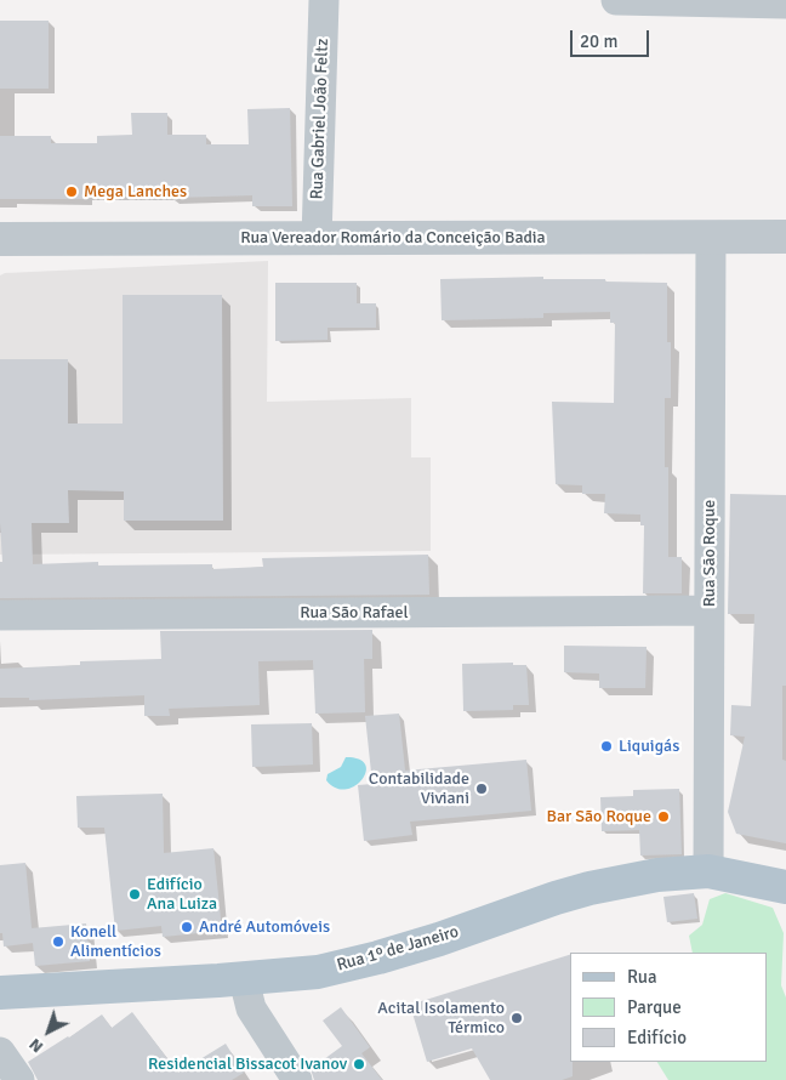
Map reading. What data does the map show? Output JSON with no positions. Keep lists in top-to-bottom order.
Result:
{
  "streets": {
    "main road": ["Rua 1º de Janeiro"],
    "street": [
      "Rua Gabriel João Feltz",
      "Rua Vereador Romário da Conceição Badia",
      "Rua São Roque",
      "Rua São Rafael"
    ]
  },
  "crossings": [
    ["Rua Gabriel João Feltz", "Rua Vereador Romário da Conceição Badia"],
    ["Rua Vereador Romário da Conceição Badia", "Rua São Roque"],
    ["Rua São Roque", "Rua São Rafael"],
    ["Rua São Roque", "Rua 1º de Janeiro"]
  ],
  "places": [
    "Mega Lanches",
    "Liquigás",
    "Contabilidade Viviani",
    "Bar São Roque",
    "Edifício Ana Luiza",
    "André Automóveis",
    "Konell Alimentícios",
    "Acital Isolamento Térmico",
    "Residencial Bissacot Ivanov"
  ],
  "legend": ["Rua", "Parque", "Edifício"],
  "scale_bar": "20 m",
  "north": "bottom left"
}
